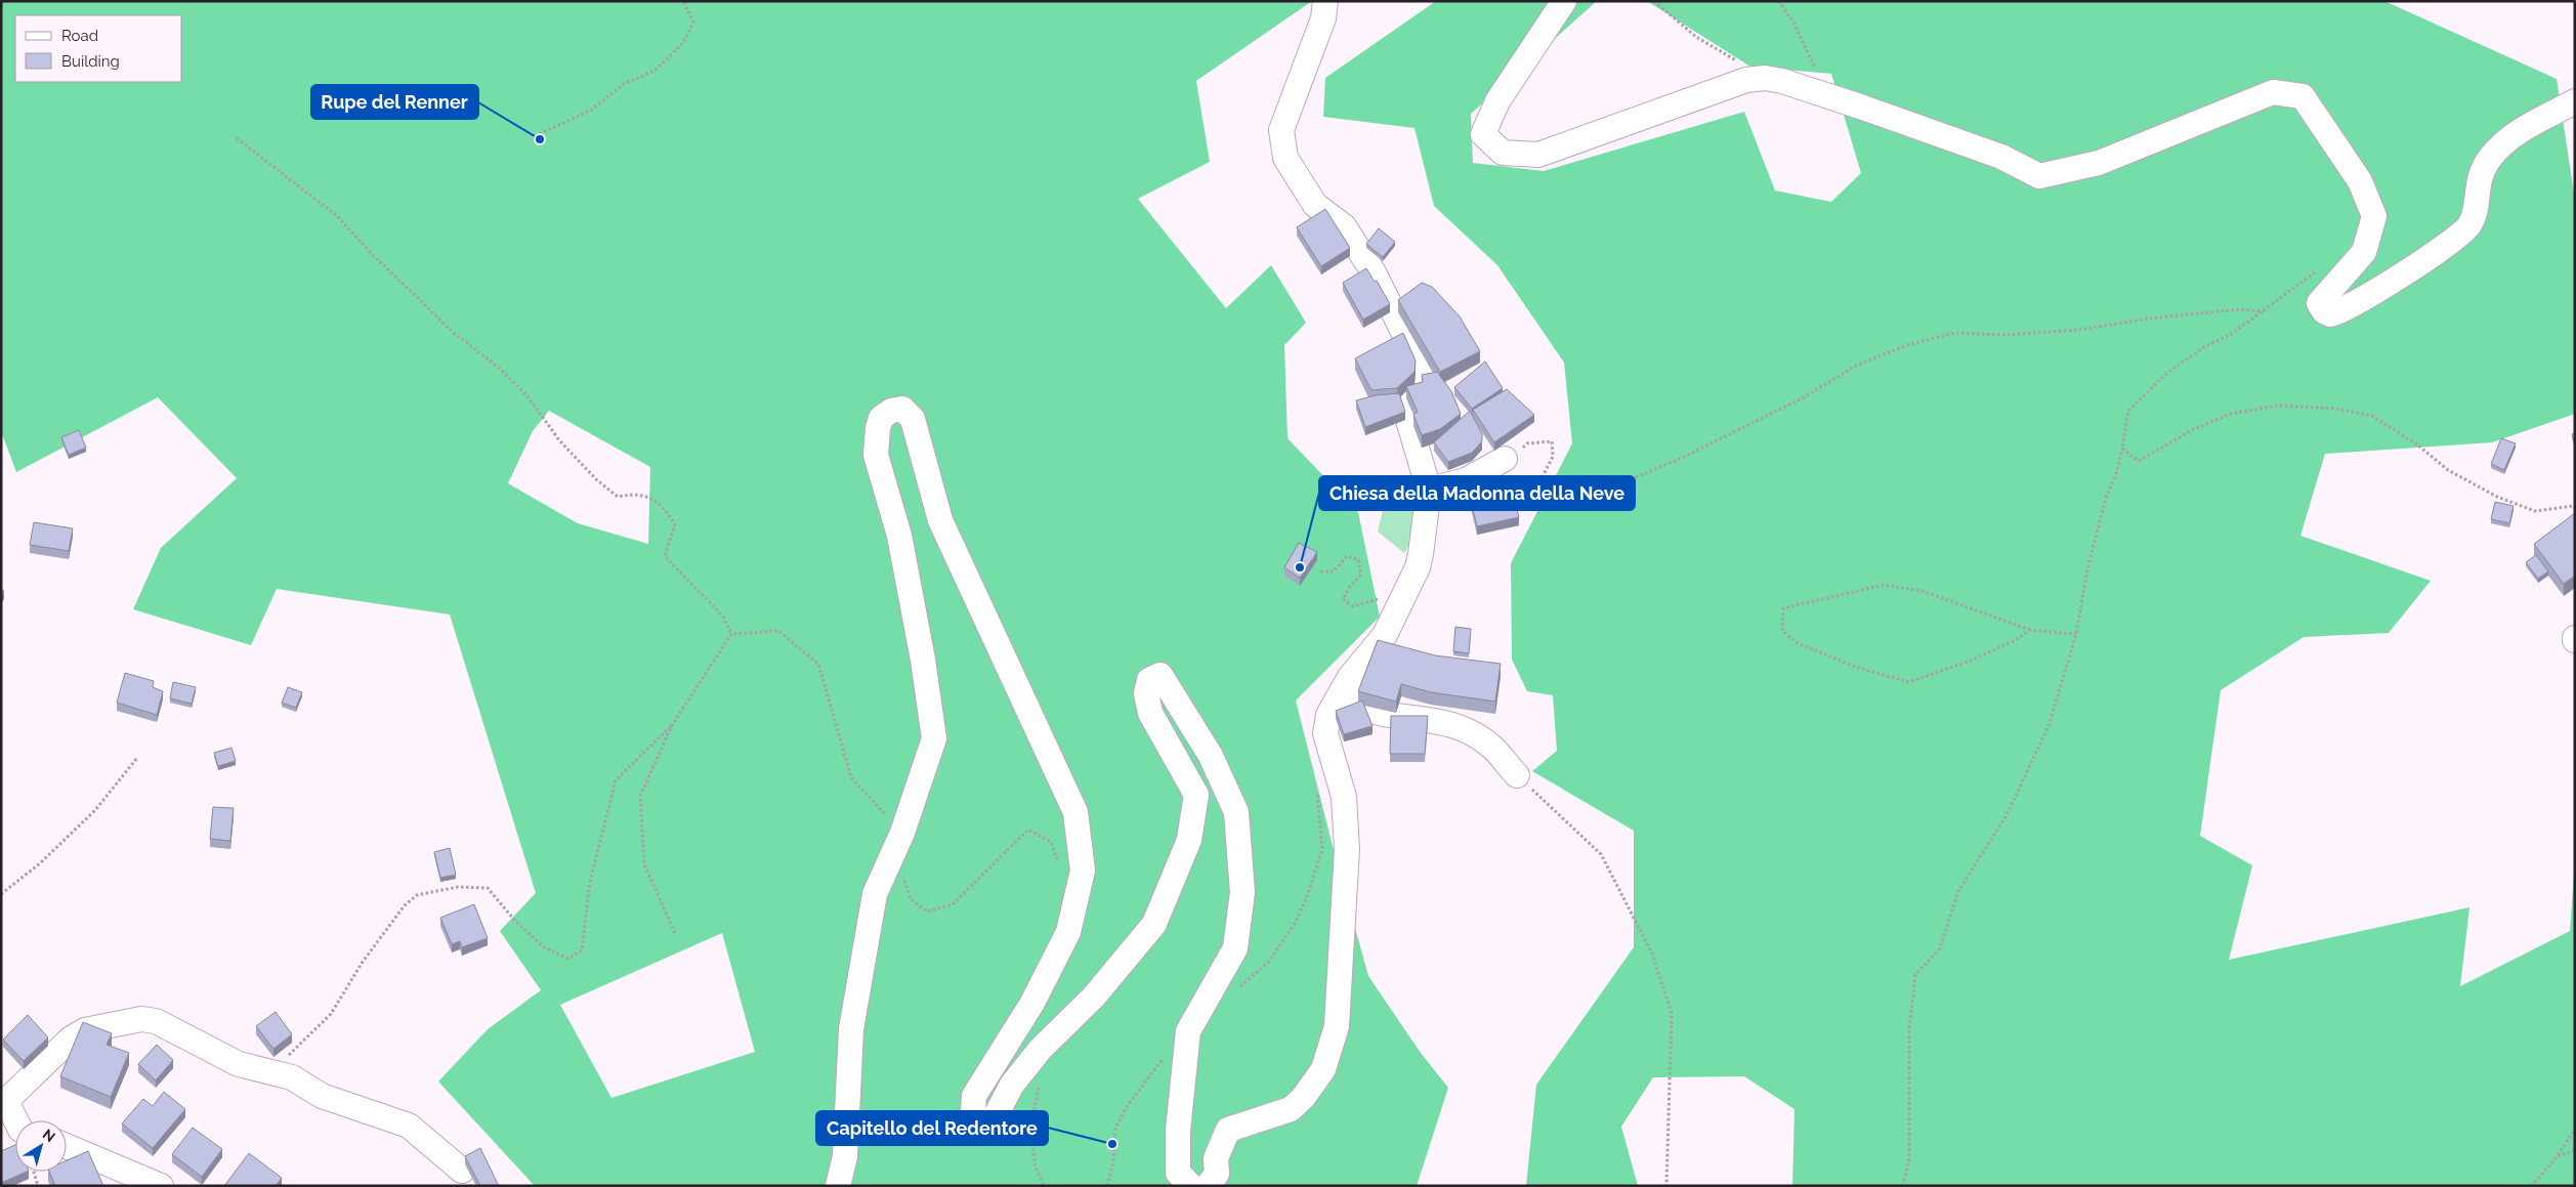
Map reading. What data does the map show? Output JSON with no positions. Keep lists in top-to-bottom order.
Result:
{
  "places": ["Rupe del Renner", "Chiesa della Madonna della Neve", "Capitello del Redentore"],
  "legend": ["Road", "Building"],
  "north": "top right"
}
